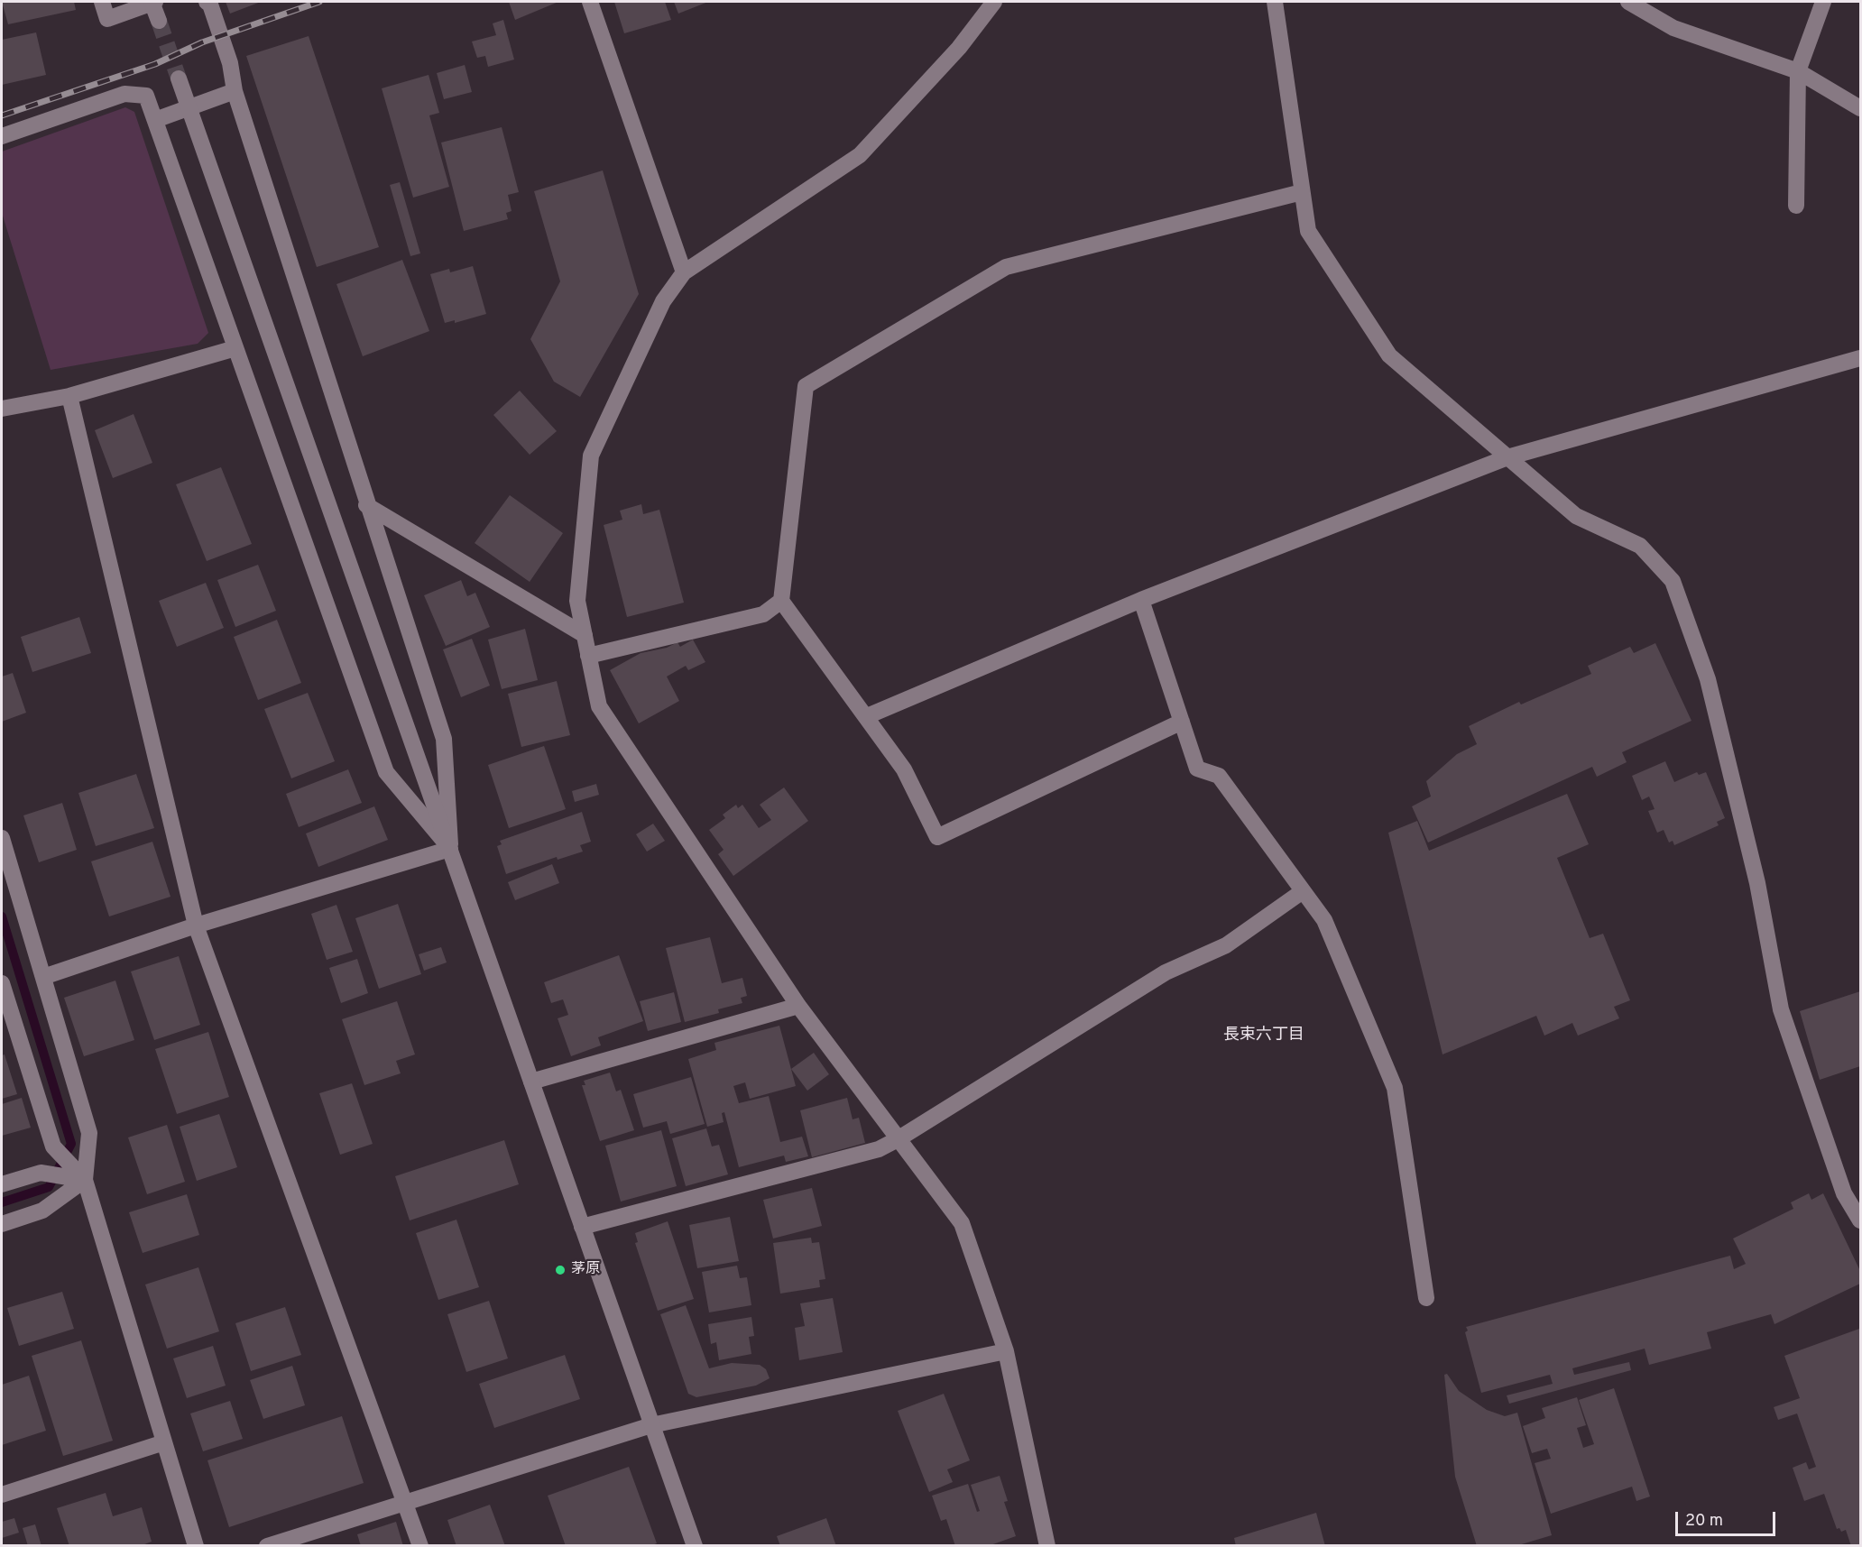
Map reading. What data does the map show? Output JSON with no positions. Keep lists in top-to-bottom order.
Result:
{
  "districts": ["長束六丁目"],
  "places": ["茅原"],
  "scale_bar": "20 m"
}
